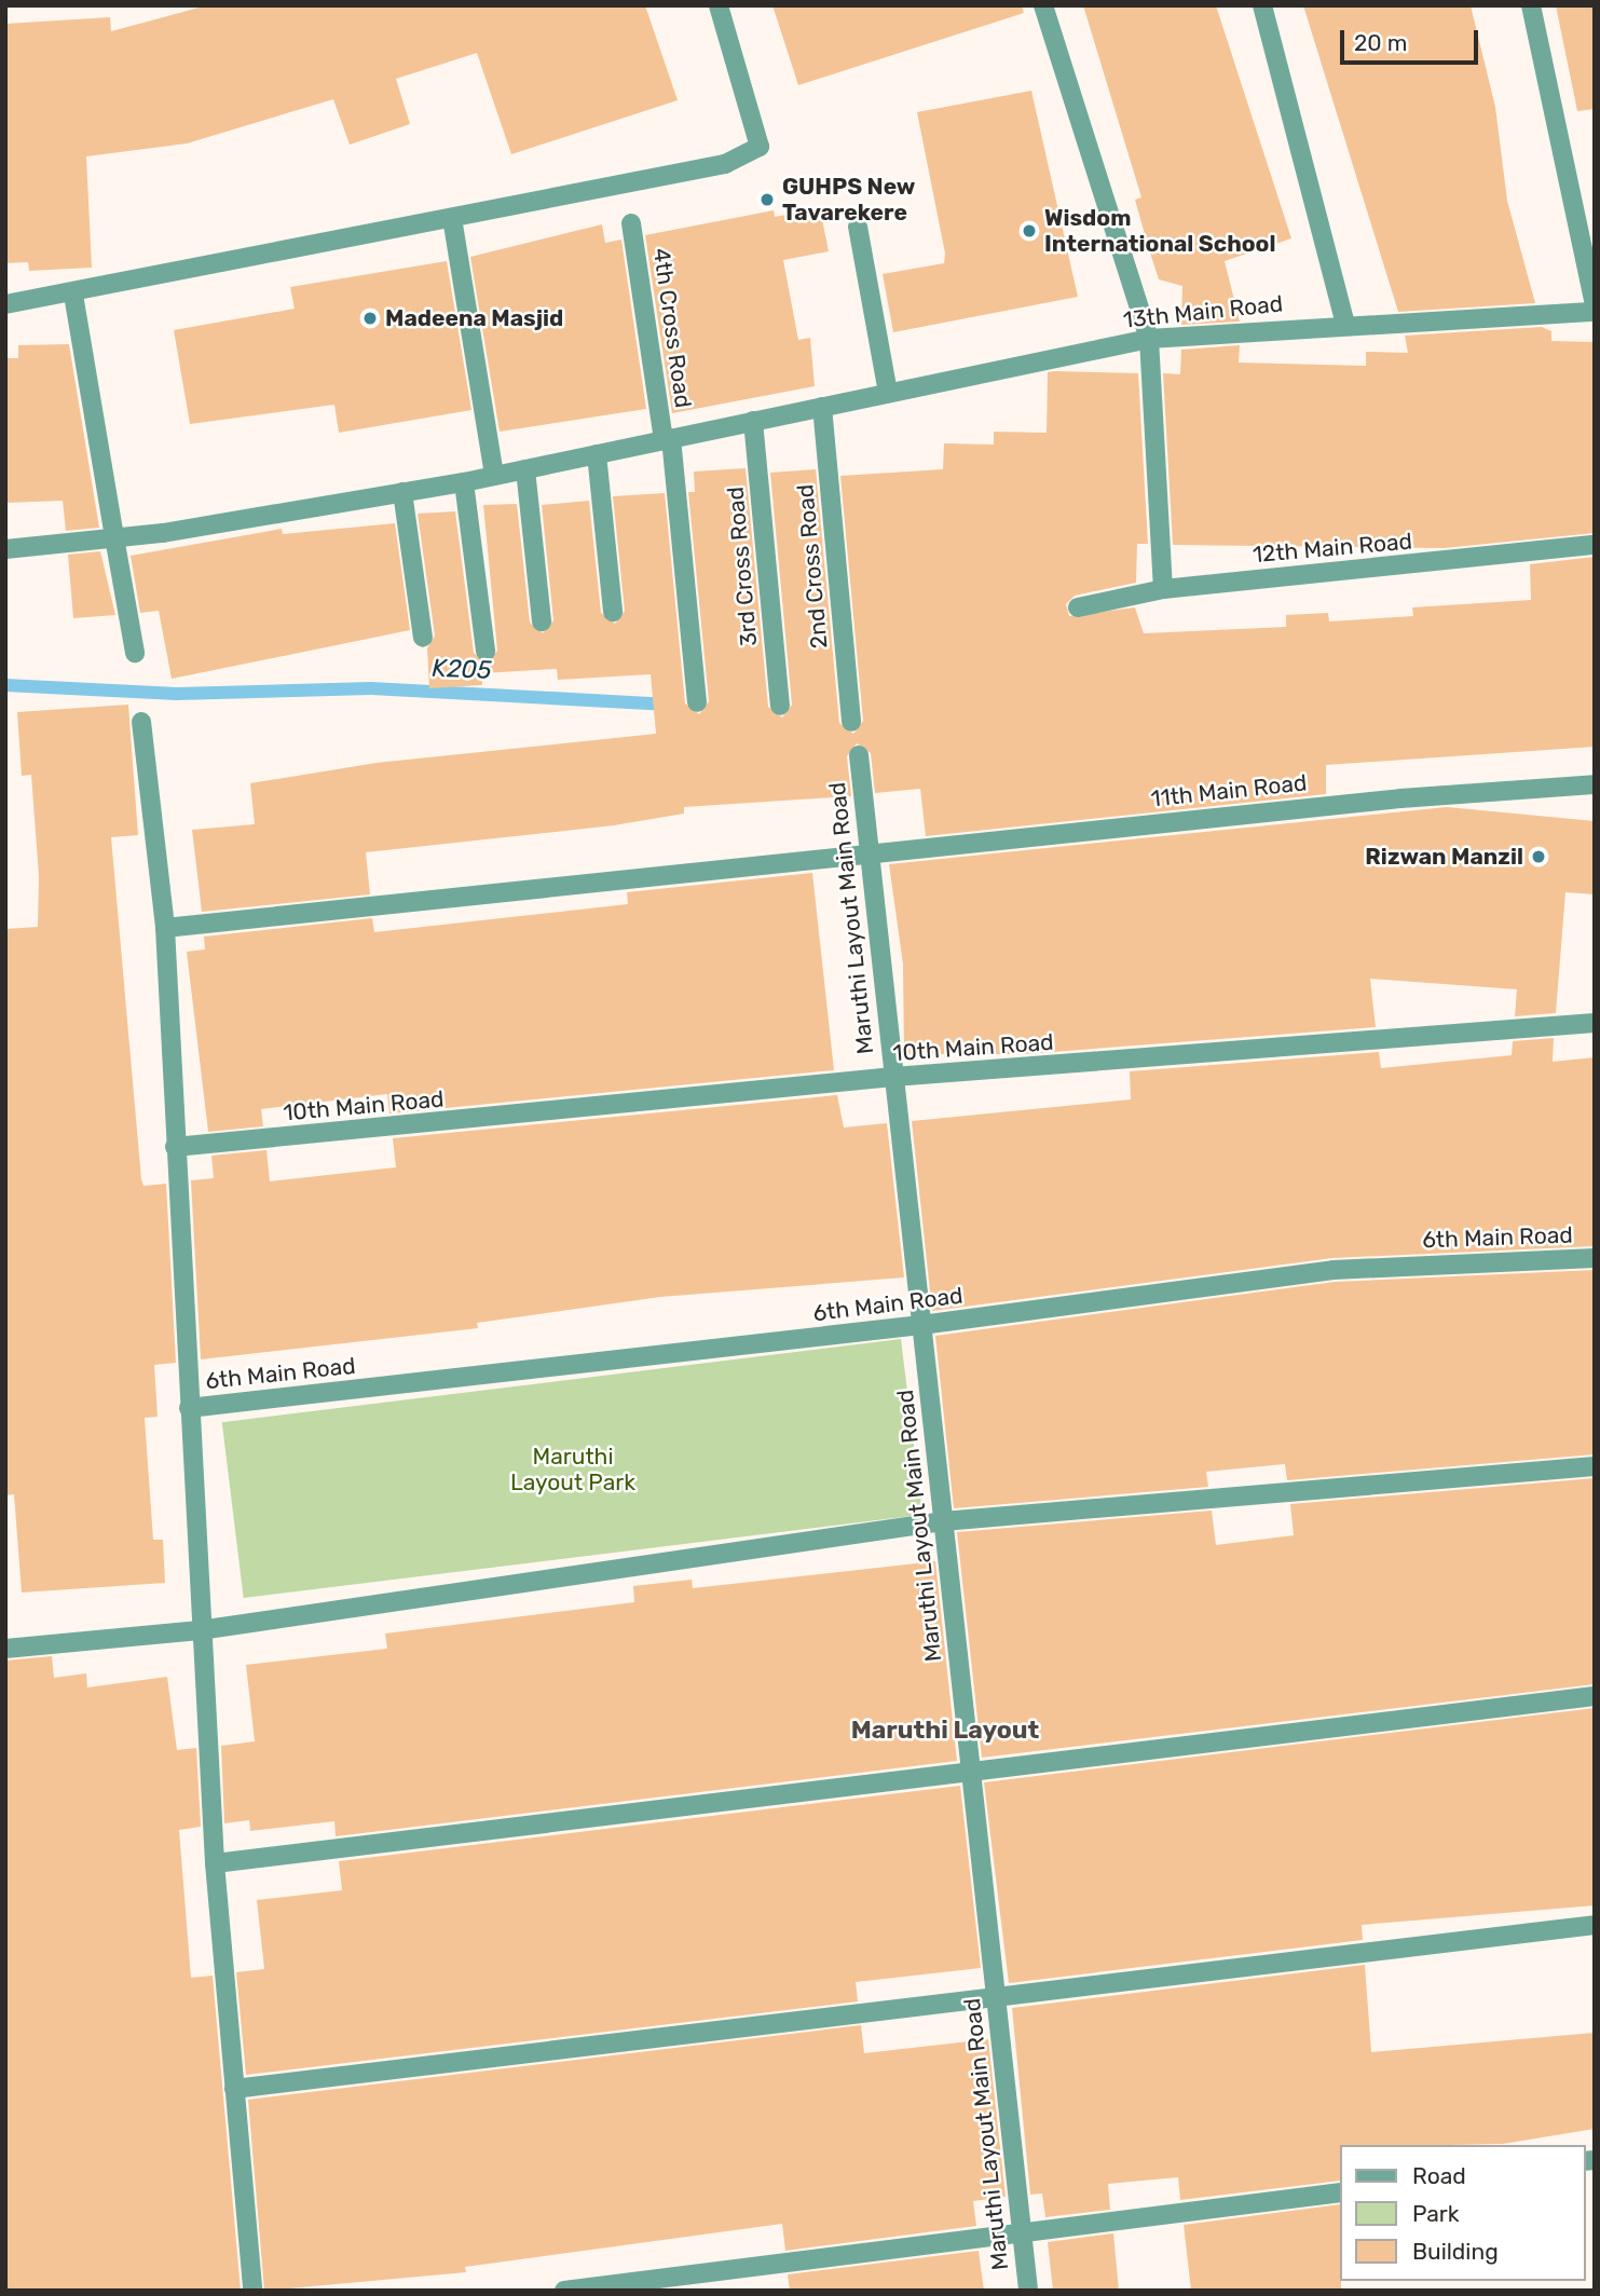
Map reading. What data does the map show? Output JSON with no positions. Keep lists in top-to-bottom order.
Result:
{
  "streets": {
    "street": [
      "13th Main Road",
      "4th Cross Road",
      "12th Main Road",
      "3rd Cross Road",
      "2nd Cross Road",
      "11th Main Road",
      "Maruthi Layout Main Road",
      "10th Main Road",
      "6th Main Road"
    ]
  },
  "crossings": [
    ["13th Main Road", "4th Cross Road"],
    ["13th Main Road", "3rd Cross Road"],
    ["13th Main Road", "2nd Cross Road"],
    ["11th Main Road", "Maruthi Layout Main Road"],
    ["Maruthi Layout Main Road", "10th Main Road"],
    ["Maruthi Layout Main Road", "6th Main Road"]
  ],
  "districts": ["Maruthi Layout"],
  "water": ["K205"],
  "parks": ["Maruthi Layout Park"],
  "places": [
    "GUHPS New Tavarekere",
    "Wisdom International School",
    "Madeena Masjid",
    "Rizwan Manzil"
  ],
  "legend": ["Road", "Park", "Building"],
  "scale_bar": "20 m"
}
